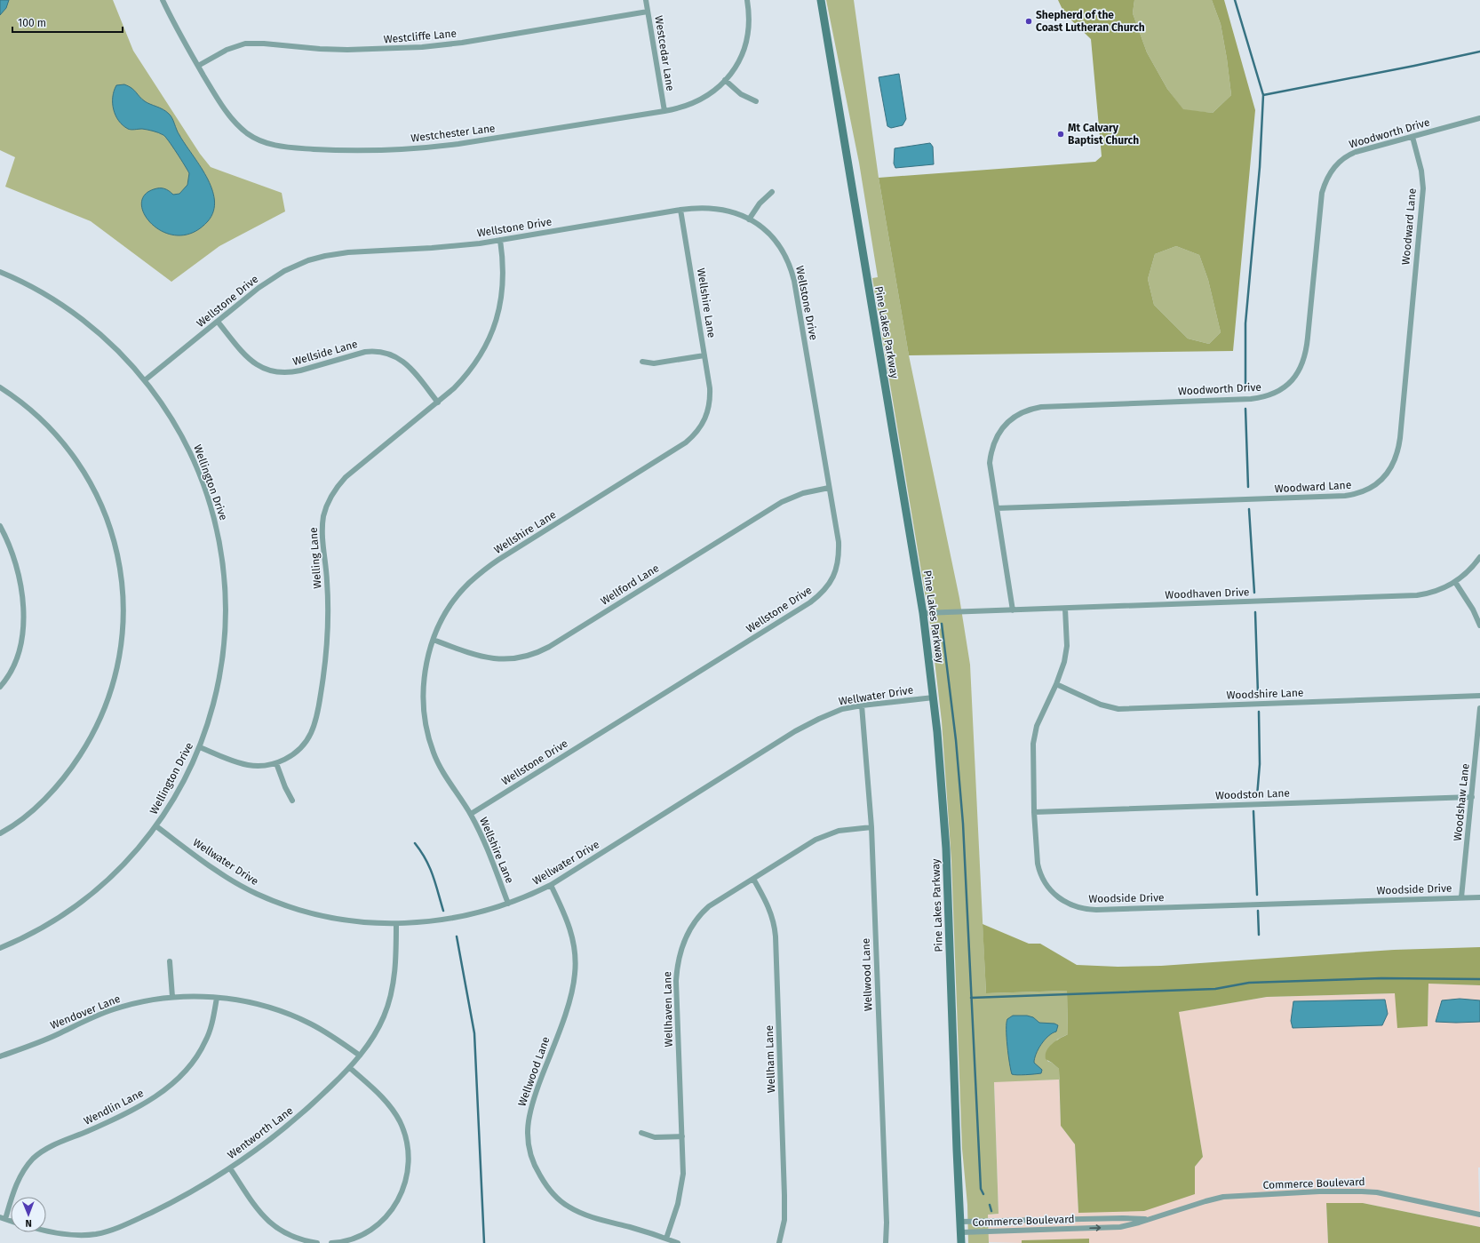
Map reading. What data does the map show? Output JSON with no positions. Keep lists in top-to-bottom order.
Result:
{
  "streets": {
    "street": [
      "Westcliffe Lane",
      "Westcedar Lane",
      "Westchester Lane",
      "Woodworth Drive",
      "Woodward Lane",
      "Wellstone Drive",
      "Wellshire Lane",
      "Pine Lakes Parkway",
      "Wellside Lane",
      "Wellington Drive",
      "Welling Lane",
      "Wellford Lane",
      "Woodhaven Drive",
      "Woodshire Lane",
      "Wellwater Drive",
      "Woodston Lane",
      "Woodshaw Lane",
      "Woodside Drive",
      "Wellwood Lane",
      "Wellhaven Lane",
      "Wendover Lane",
      "Wellham Lane",
      "Wendlin Lane",
      "Wentworth Lane",
      "Commerce Boulevard"
    ]
  },
  "crossings": [
    ["Westcliffe Lane", "Westcedar Lane"],
    ["Westcliffe Lane", "Westchester Lane"],
    ["Westcedar Lane", "Westchester Lane"],
    ["Woodworth Drive", "Woodward Lane"],
    ["Woodworth Drive", "Woodhaven Drive"],
    ["Wellstone Drive", "Wellshire Lane"],
    ["Wellstone Drive", "Wellside Lane"],
    ["Wellstone Drive", "Wellington Drive"],
    ["Wellstone Drive", "Welling Lane"],
    ["Wellstone Drive", "Wellford Lane"],
    ["Wellshire Lane", "Wellford Lane"],
    ["Wellshire Lane", "Wellwater Drive"],
    ["Pine Lakes Parkway", "Woodhaven Drive"],
    ["Pine Lakes Parkway", "Wellwater Drive"],
    ["Pine Lakes Parkway", "Commerce Boulevard"],
    ["Wellside Lane", "Welling Lane"],
    ["Wellington Drive", "Welling Lane"],
    ["Wellington Drive", "Wellwater Drive"],
    ["Woodhaven Drive", "Woodside Drive"],
    ["Woodshire Lane", "Woodside Drive"],
    ["Wellwater Drive", "Wellwood Lane"],
    ["Wellwater Drive", "Wentworth Lane"],
    ["Woodston Lane", "Woodshaw Lane"],
    ["Woodston Lane", "Woodside Drive"],
    ["Woodshaw Lane", "Woodside Drive"],
    ["Wellwood Lane", "Wellhaven Lane"],
    ["Wellhaven Lane", "Wellham Lane"],
    ["Wendover Lane", "Wendlin Lane"],
    ["Wendover Lane", "Wentworth Lane"]
  ],
  "places": ["Shepherd of the Coast Lutheran Church", "Mt Calvary Baptist Church"],
  "scale_bar": "100 m",
  "north": "bottom"
}
